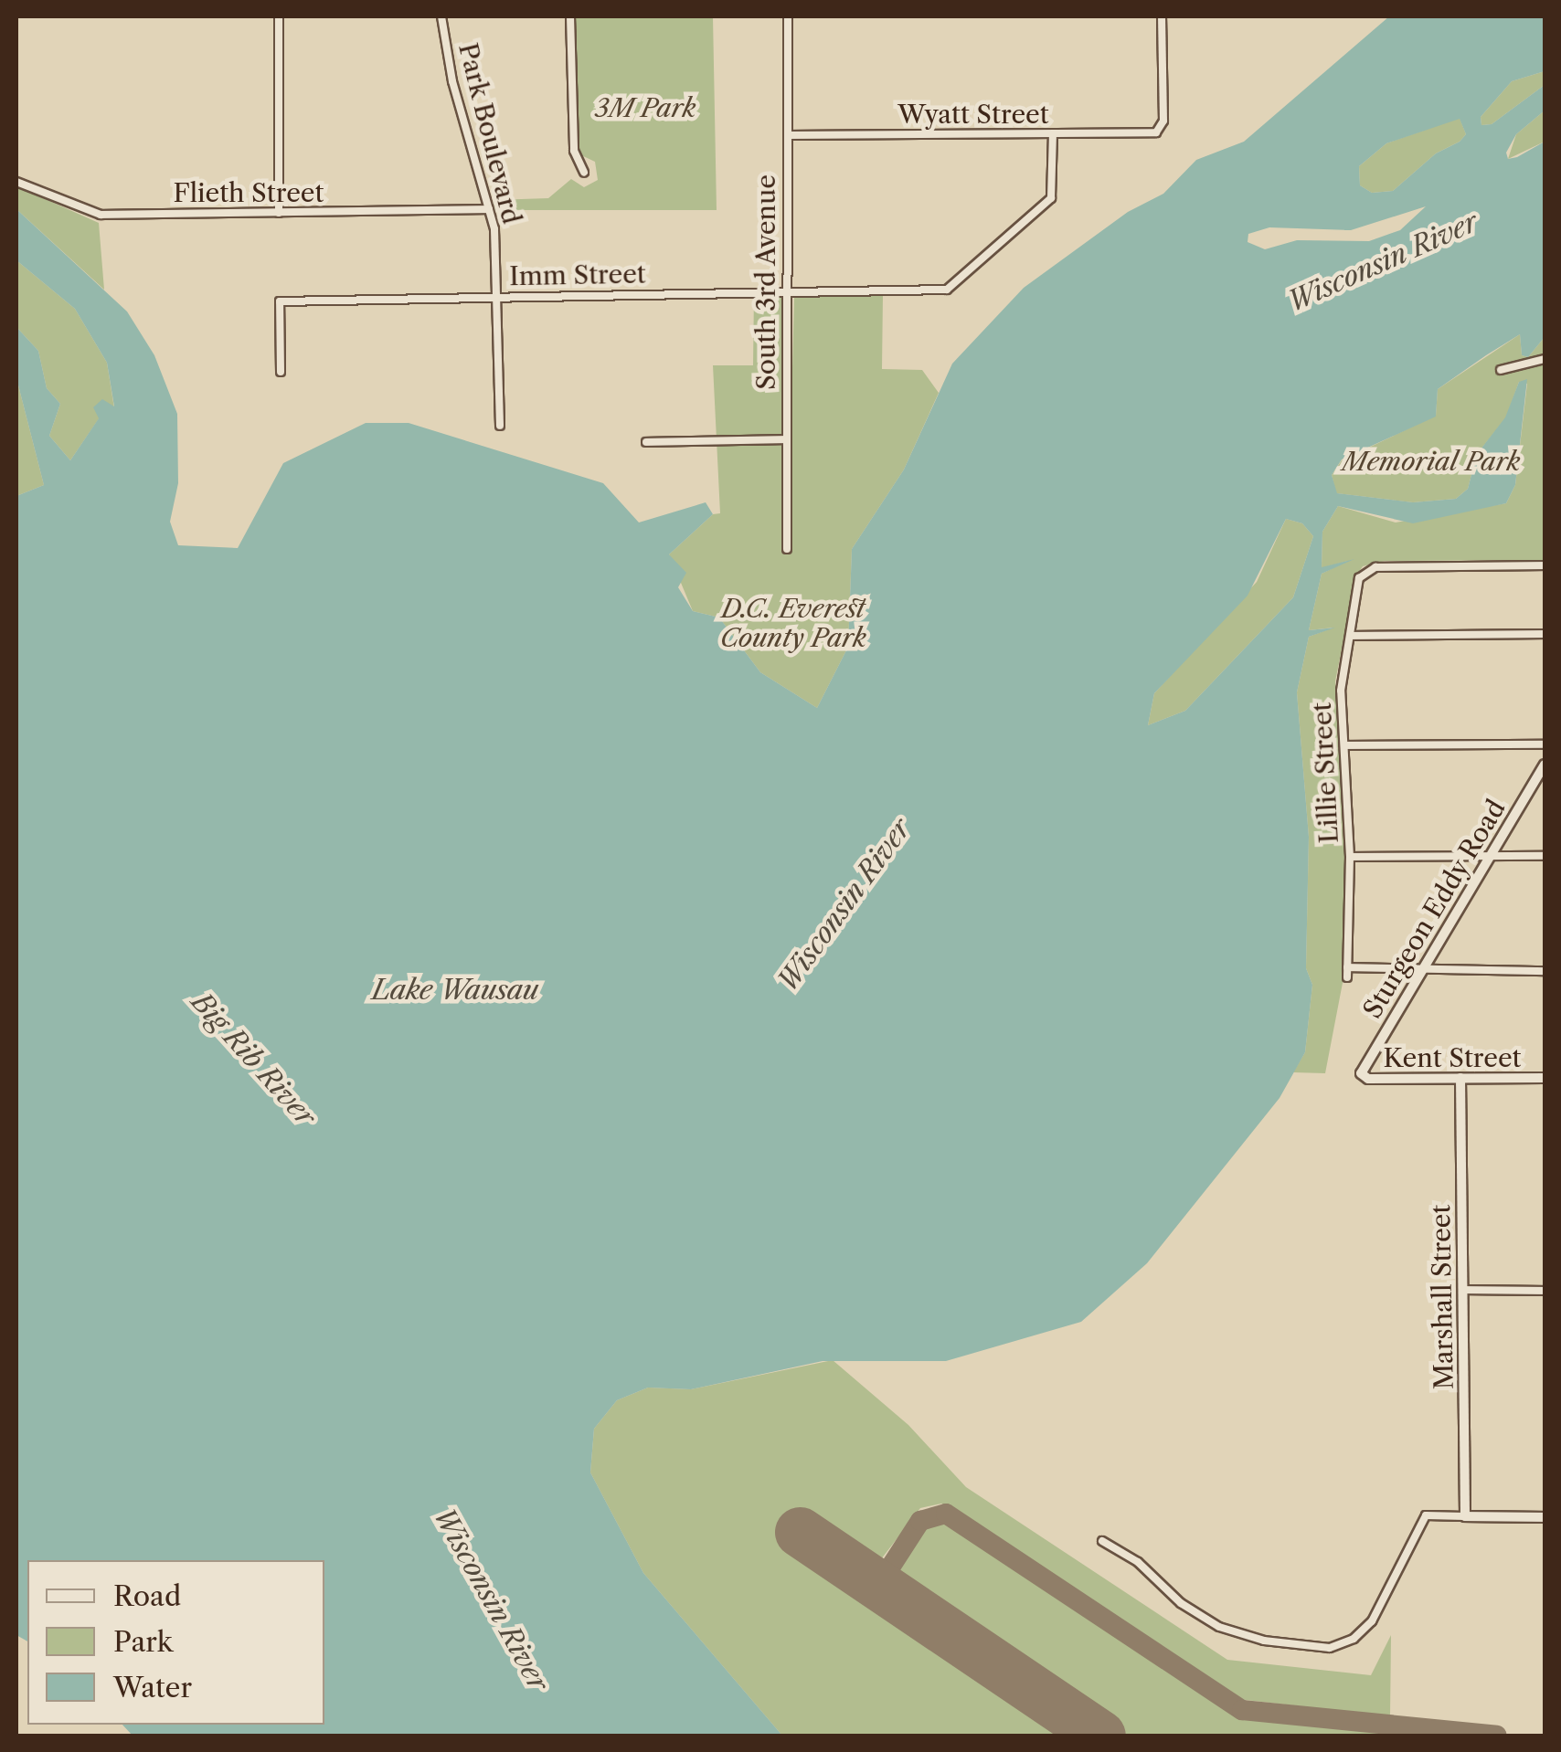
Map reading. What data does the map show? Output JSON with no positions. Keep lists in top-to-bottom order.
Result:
{
  "streets": {
    "street": [
      "Wyatt Street",
      "Park Boulevard",
      "Flieth Street",
      "Imm Street",
      "South 3rd Avenue",
      "Lillie Street",
      "Sturgeon Eddy Road",
      "Kent Street",
      "Marshall Street"
    ]
  },
  "crossings": [
    ["Wyatt Street", "Imm Street"],
    ["Wyatt Street", "South 3rd Avenue"],
    ["Park Boulevard", "Flieth Street"],
    ["Park Boulevard", "Imm Street"],
    ["Imm Street", "South 3rd Avenue"],
    ["Lillie Street", "Sturgeon Eddy Road"],
    ["Sturgeon Eddy Road", "Kent Street"],
    ["Kent Street", "Marshall Street"]
  ],
  "water": ["Wisconsin River", "Lake Wausau", "Big Rib River"],
  "parks": ["3M Park", "Memorial Park", "D.C. Everest County Park"],
  "legend": ["Road", "Park", "Water"]
}
